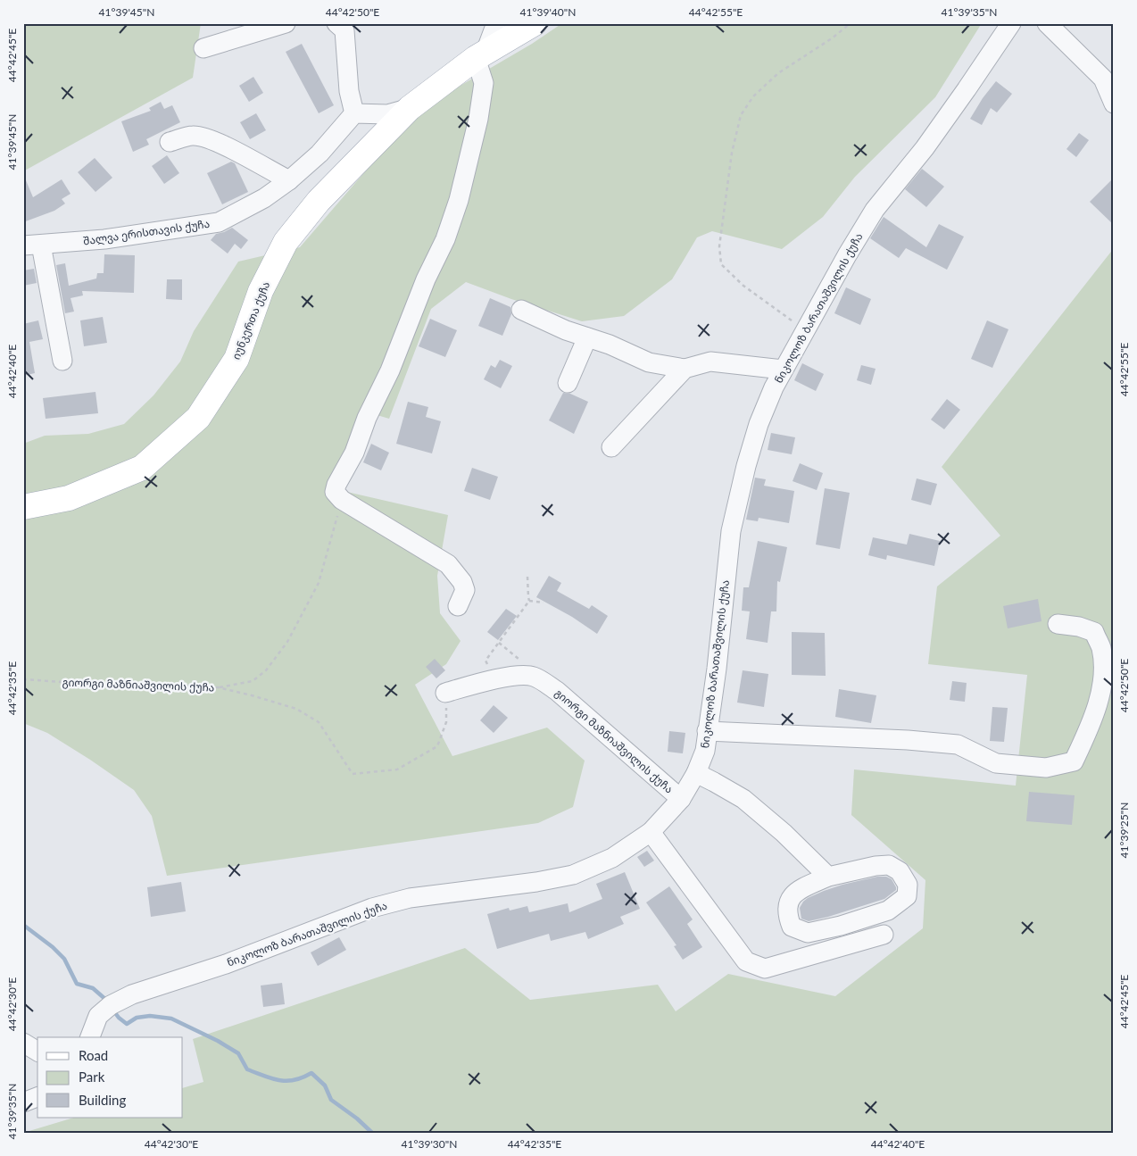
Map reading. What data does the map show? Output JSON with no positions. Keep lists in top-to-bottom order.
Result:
{
  "streets": {
    "main road": ["იუნკერთა ქუჩა"],
    "street": ["შალვა ერისთავის ქუჩა", "ნიკოლოზ ბარათაშვილის ქუჩა", "გიორგი მაზნიაშვილის ქუჩა"]
  },
  "crossings": [
    ["ნიკოლოზ ბარათაშვილის ქუჩა", "გიორგი მაზნიაშვილის ქუჩა"]
  ],
  "legend": ["Road", "Park", "Building"],
  "coordinates": [
    "41°39'45\"N",
    "44°42'50\"E",
    "41°39'40\"N",
    "44°42'55\"E",
    "41°39'35\"N",
    "44°42'45\"E",
    "44°42'40\"E",
    "44°42'35\"E",
    "41°39'25\"N",
    "44°42'30\"E",
    "41°39'30\"N"
  ]
}
